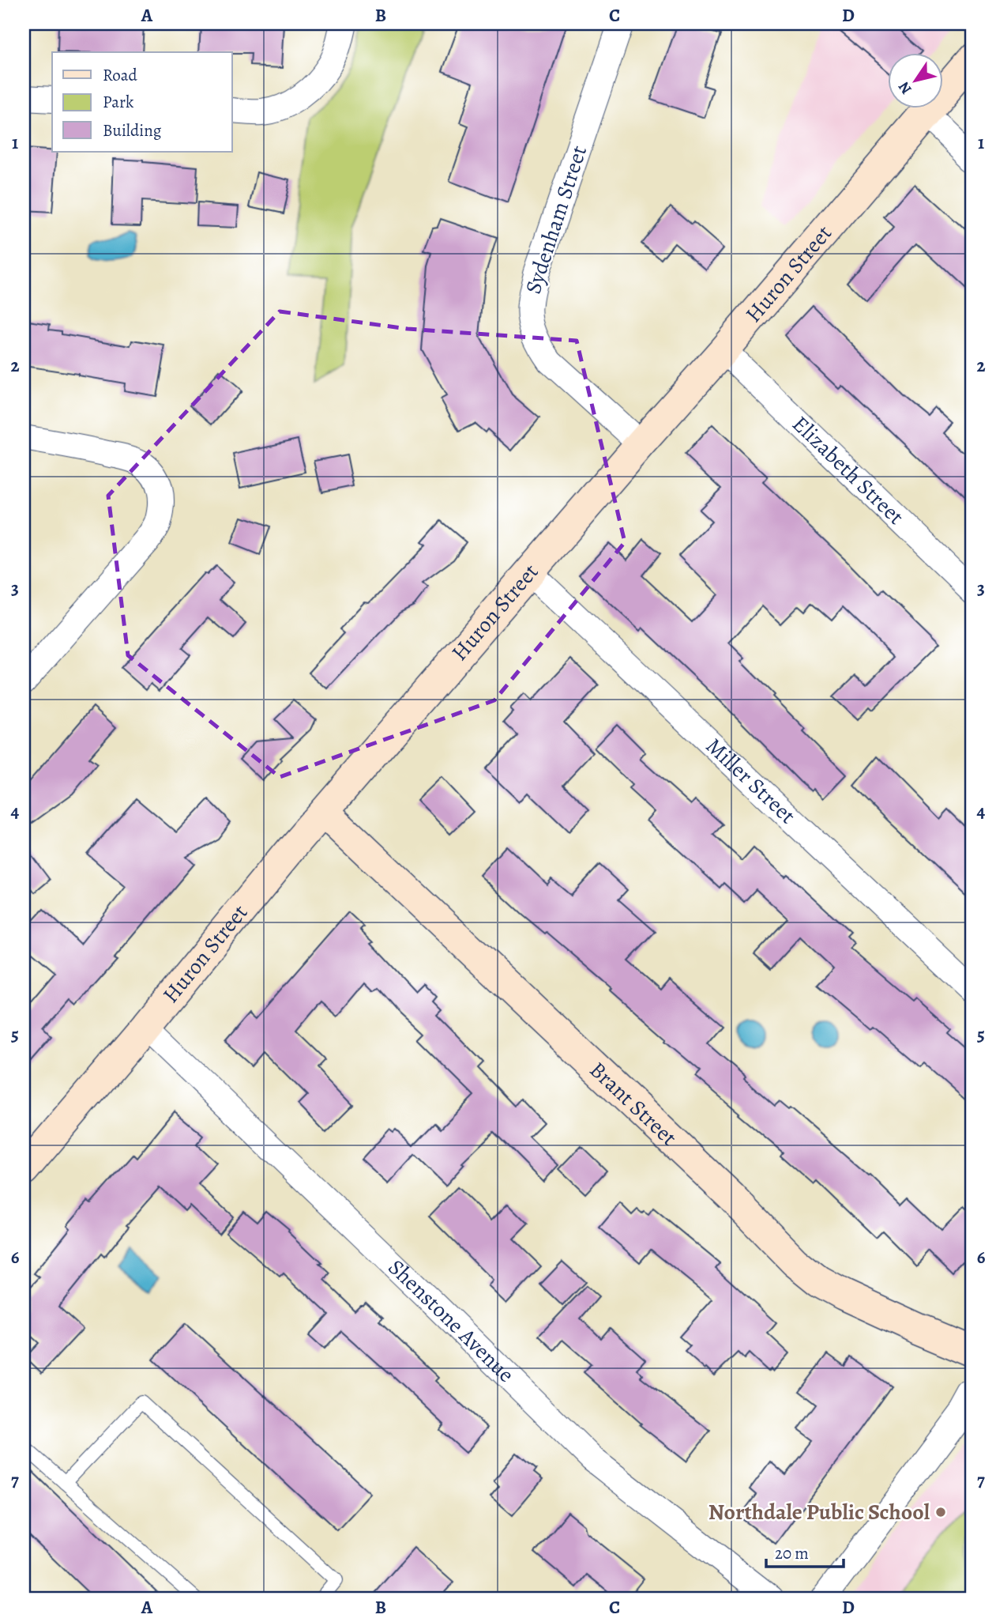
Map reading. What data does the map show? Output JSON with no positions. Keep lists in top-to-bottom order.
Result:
{
  "streets": {
    "main road": ["Huron Street", "Brant Street"],
    "street": [
      "Sydenham Street",
      "Elizabeth Street",
      "Miller Street",
      "Shenstone Avenue"
    ]
  },
  "crossings": [
    ["Sydenham Street", "Huron Street"],
    ["Huron Street", "Elizabeth Street"],
    ["Huron Street", "Miller Street"],
    ["Huron Street", "Brant Street"],
    ["Huron Street", "Shenstone Avenue"]
  ],
  "places": ["Northdale Public School"],
  "legend": ["Road", "Park", "Building"],
  "scale_bar": "20 m",
  "north": "bottom left",
  "grid": {
    "columns": [
      "A",
      "B",
      "C",
      "D"
    ],
    "rows": [
      "1",
      "2",
      "3",
      "4",
      "5",
      "6",
      "7"
    ]
  }
}
